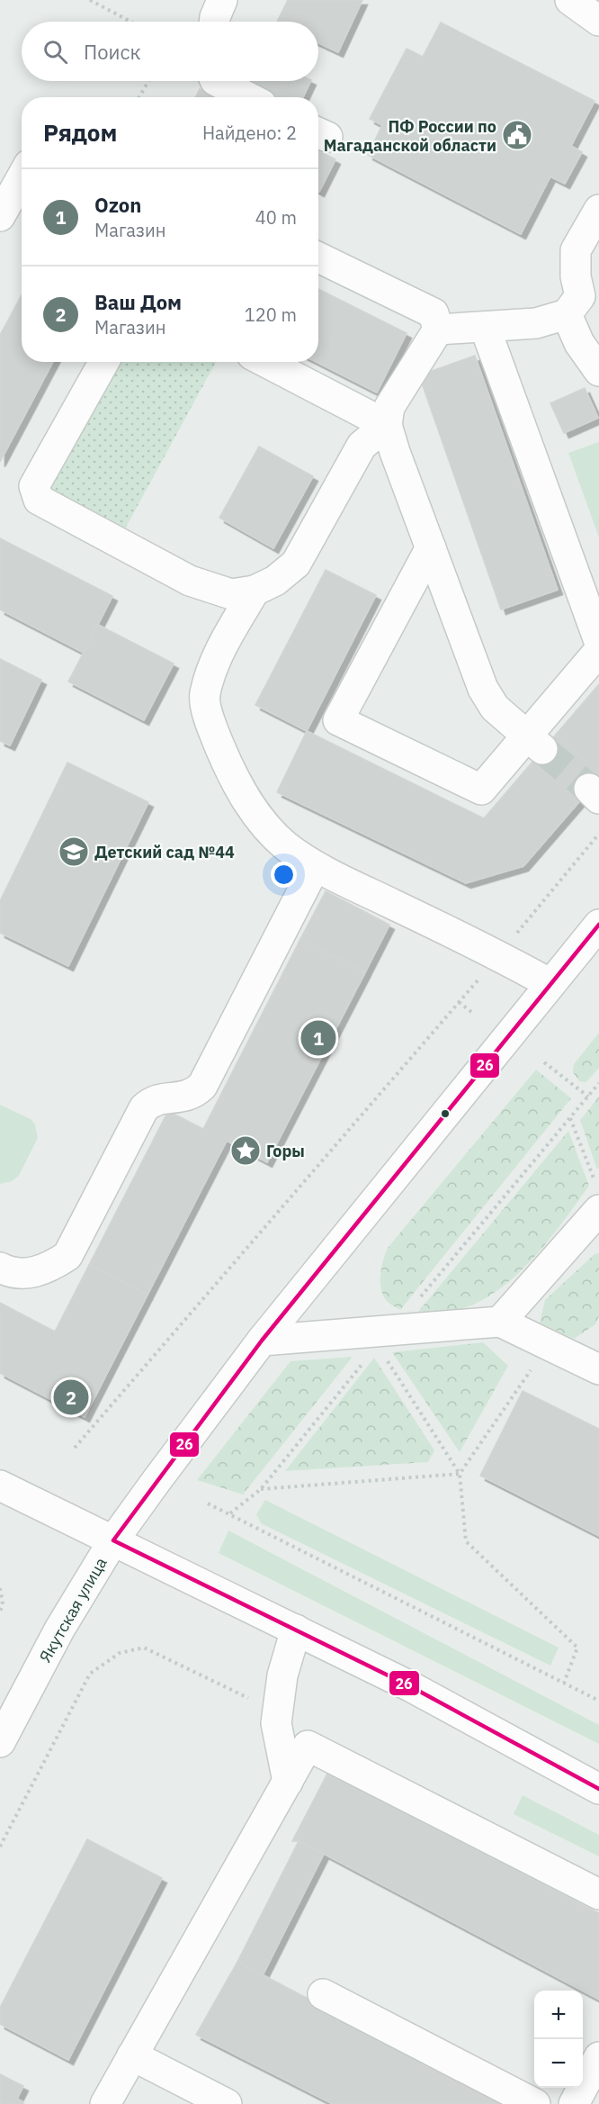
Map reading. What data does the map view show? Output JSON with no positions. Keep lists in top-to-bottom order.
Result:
{
  "streets": {
    "street": ["Якутская улица"]
  },
  "places": {
    "public building": ["ПФ России по Магаданской области"],
    "school or university": ["Детский сад №44"],
    "place": ["Горы"]
  },
  "lines": ["transit line 26"],
  "page": {
    "search": "Поиск",
    "heading": ["Рядом", "Найдено: 2"],
    "list": [
      {
        "mark": "1",
        "name": "Ozon",
        "note": "Магазин",
        "value": "40 m"
      },
      {
        "mark": "2",
        "name": "Ваш Дом",
        "note": "Магазин",
        "value": "120 m"
      }
    ],
    "pins": ["1", "2"],
    "map_buttons": ["+", "−"]
  }
}
